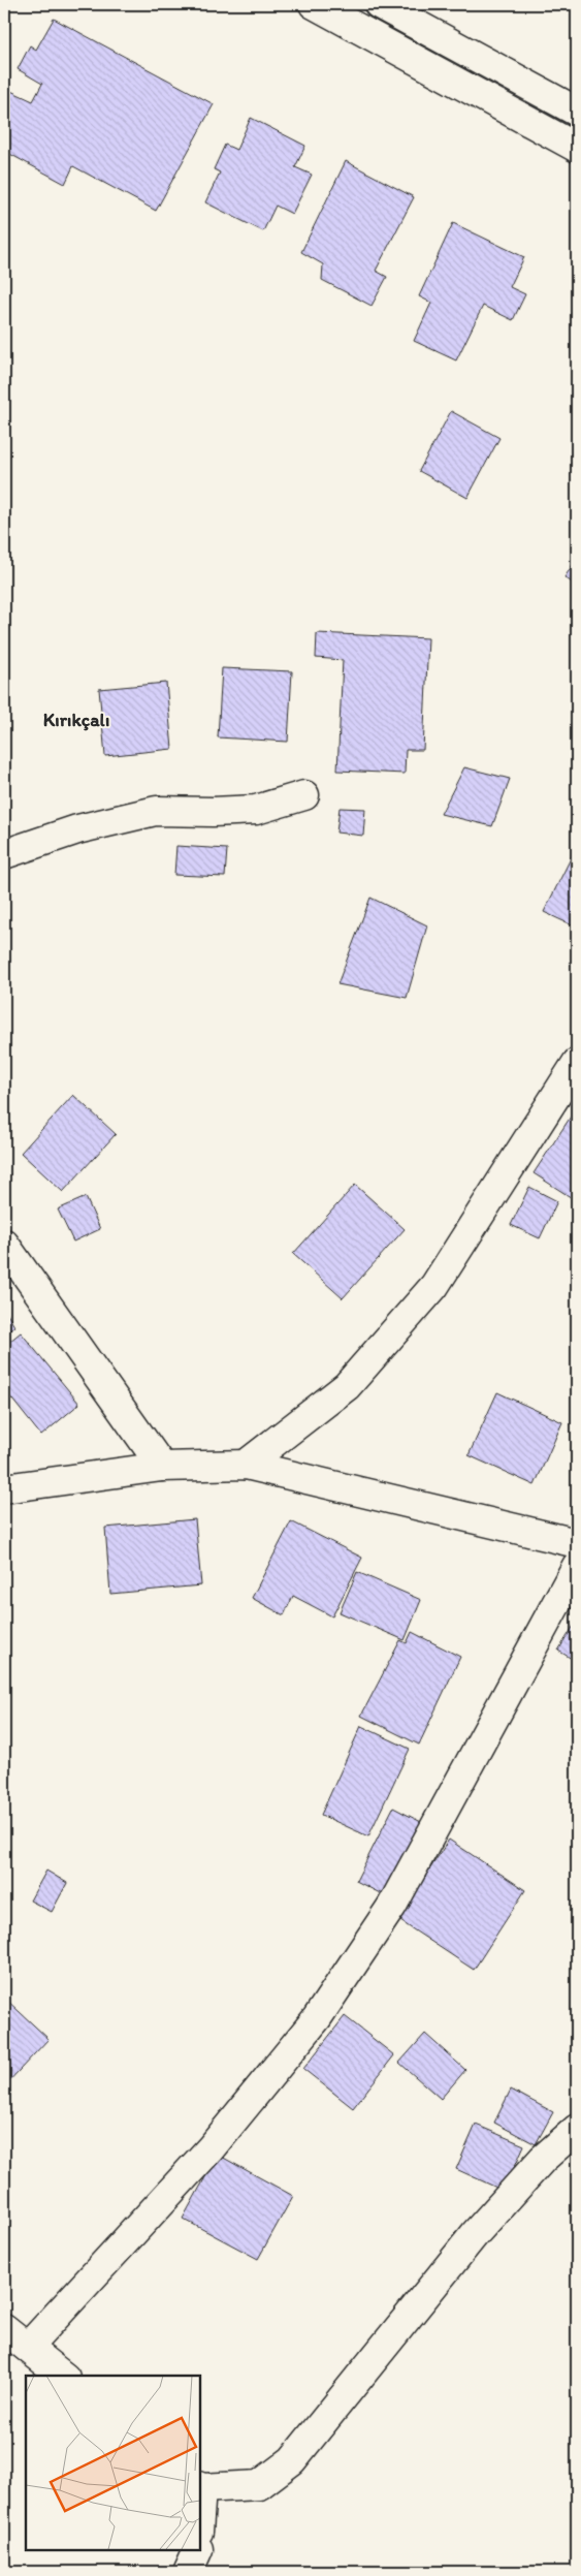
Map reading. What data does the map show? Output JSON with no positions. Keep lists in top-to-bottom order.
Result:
{
  "districts": ["Kırıkçalı"]
}
